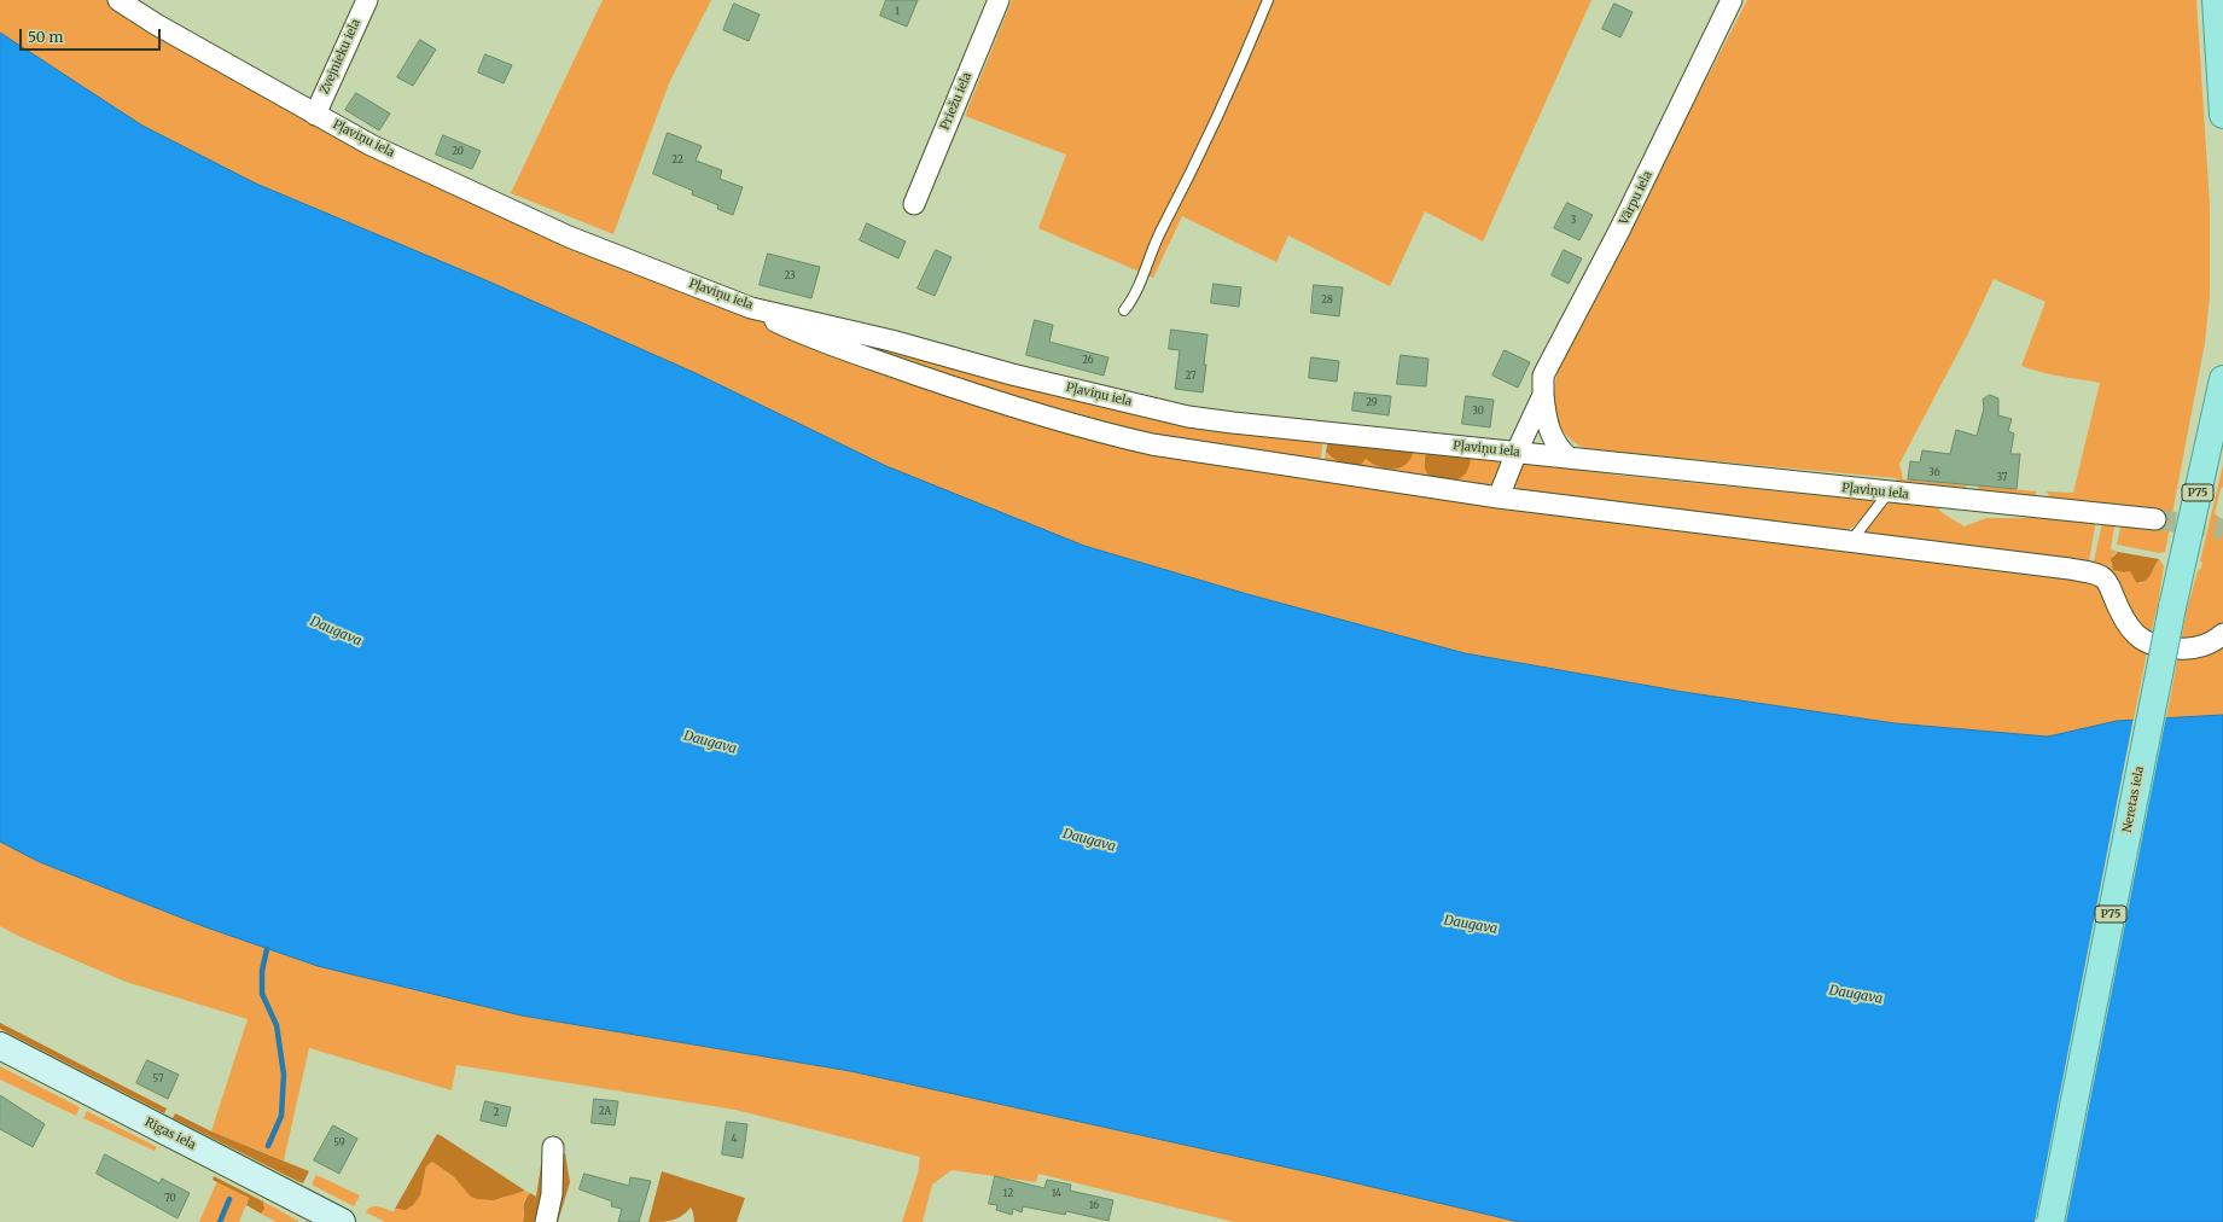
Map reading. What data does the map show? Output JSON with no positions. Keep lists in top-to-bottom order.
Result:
{
  "streets": {
    "main road": ["P75", "Neretas iela", "Rīgas iela"],
    "street": [
      "Zvejnieku iela",
      "Priežu iela",
      "Pļaviņu iela",
      "Vārpu iela"
    ]
  },
  "crossings": [
    ["Zvejnieku iela", "Pļaviņu iela"],
    ["Pļaviņu iela", "Vārpu iela"]
  ],
  "water": ["Daugava"],
  "house_numbers": [
    "1",
    "20",
    "22",
    "3",
    "23",
    "28",
    "26",
    "27",
    "29",
    "30",
    "36",
    "37",
    "57",
    "2A",
    "2",
    "4",
    "59",
    "12",
    "14",
    "70",
    "16"
  ],
  "scale_bar": "50 m"
}
